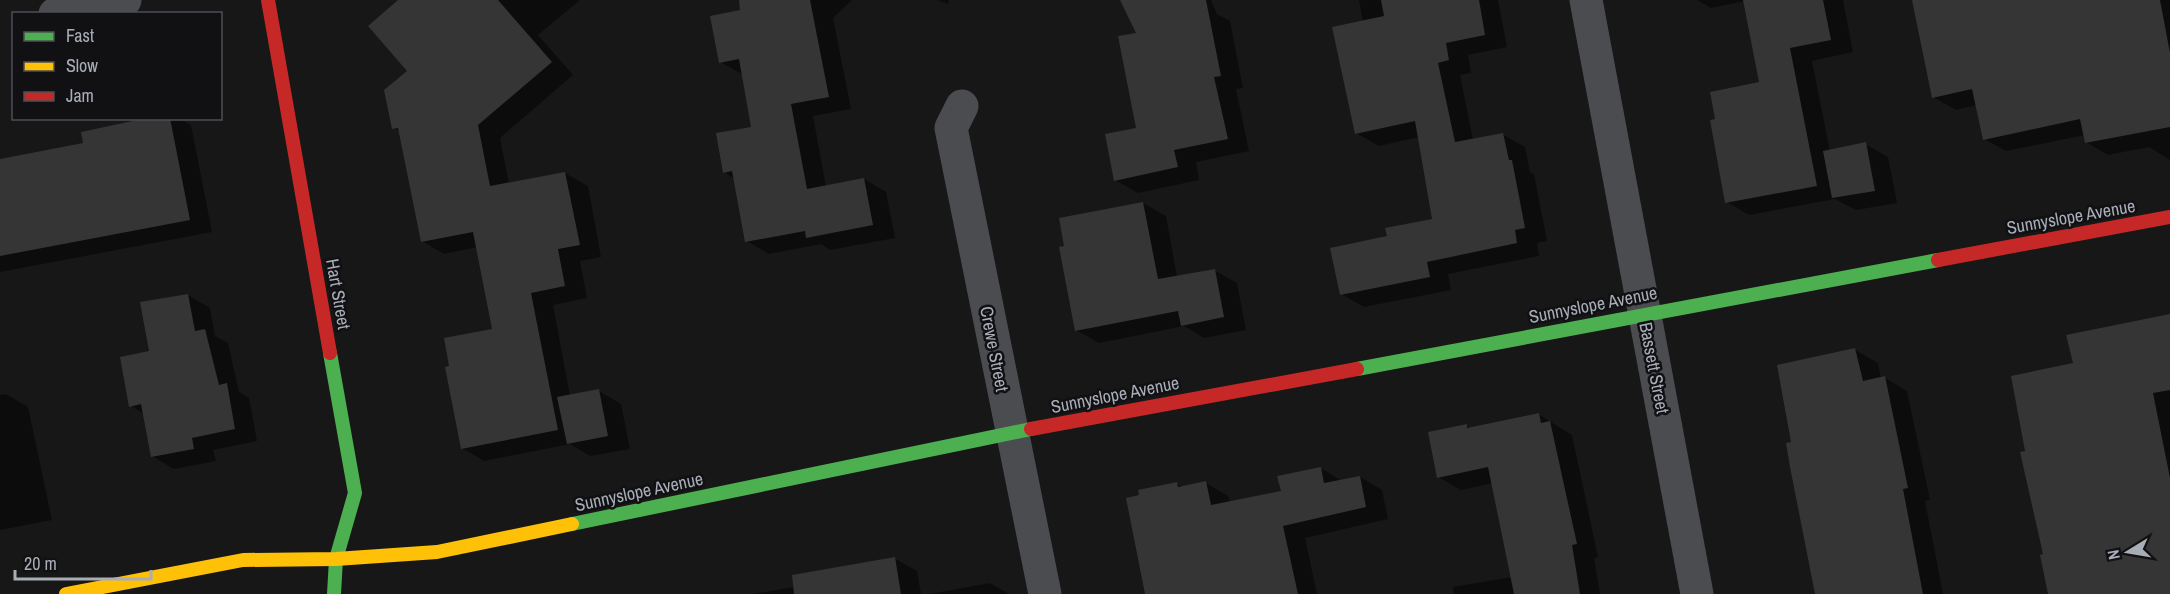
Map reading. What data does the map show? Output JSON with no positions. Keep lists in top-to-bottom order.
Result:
{
  "streets": {
    "street": [
      "Sunnyslope Avenue",
      "Hart Street",
      "Crewe Street",
      "Bassett Street"
    ]
  },
  "crossings": [
    ["Sunnyslope Avenue", "Hart Street"],
    ["Sunnyslope Avenue", "Crewe Street"],
    ["Sunnyslope Avenue", "Bassett Street"]
  ],
  "legend": ["Fast", "Slow", "Jam"],
  "scale_bar": "20 m",
  "north": "left"
}
